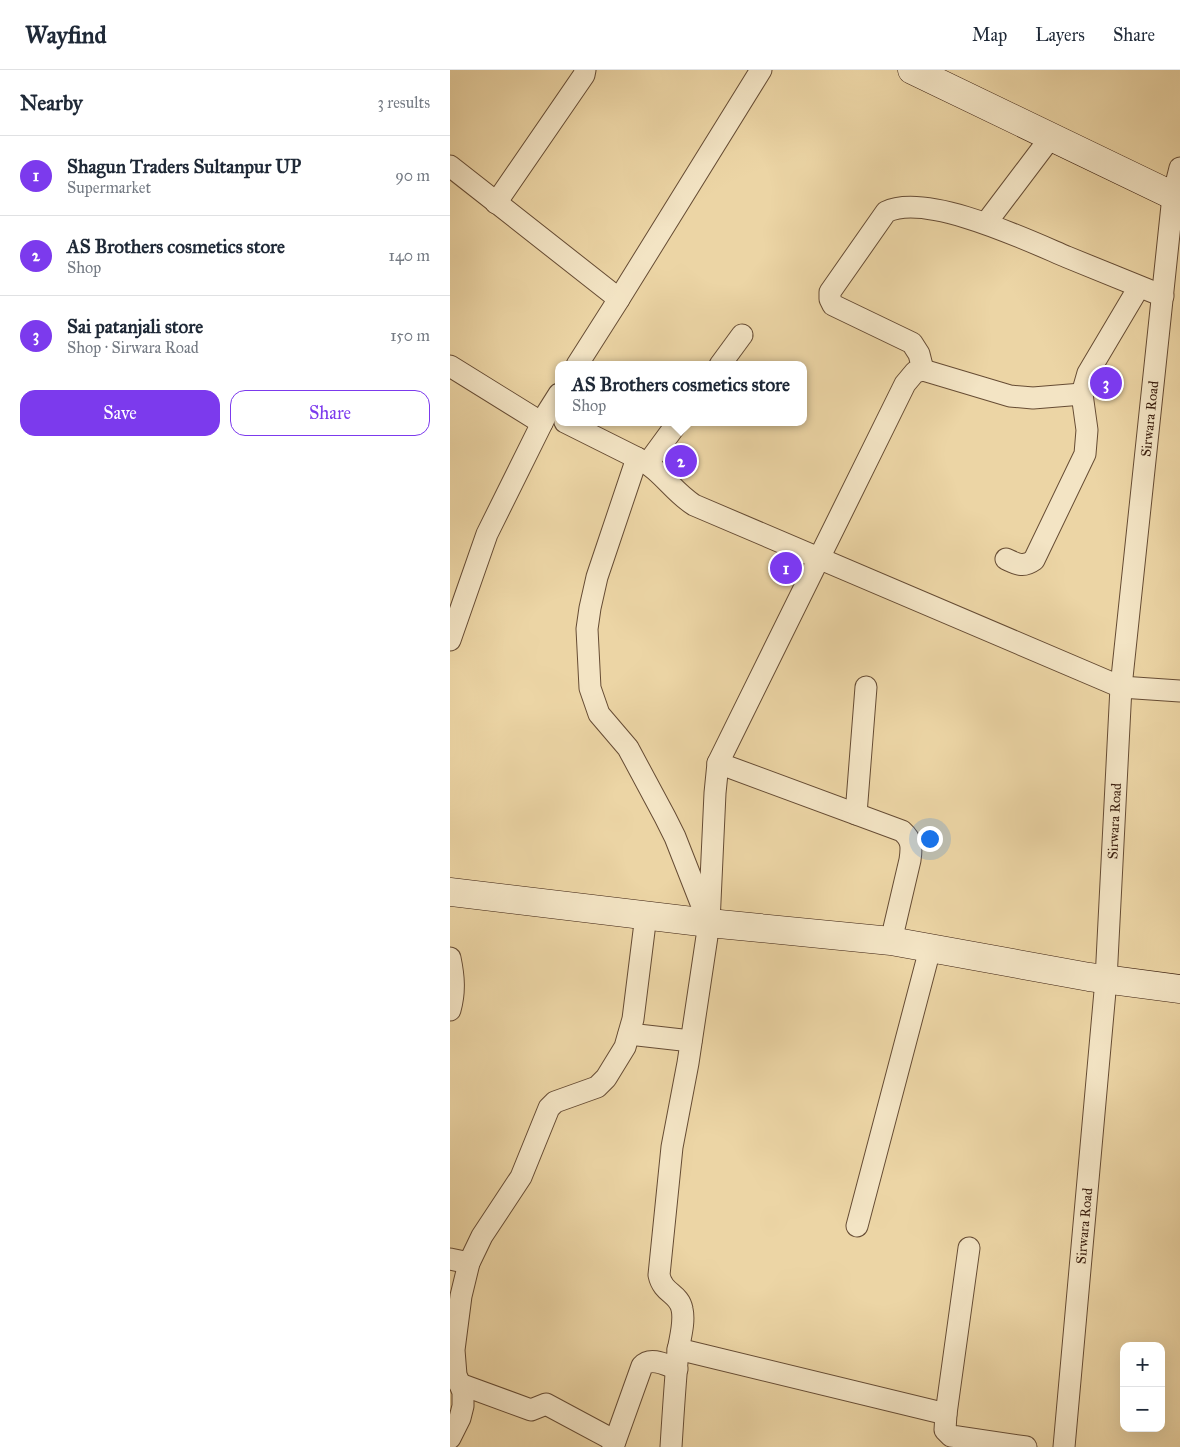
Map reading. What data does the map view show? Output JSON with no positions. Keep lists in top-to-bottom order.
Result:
{
  "streets": {
    "street": ["Sirwara Road"]
  },
  "page": {
    "header": "Wayfind",
    "nav": ["Map", "Layers", "Share"],
    "heading": ["Nearby", "3 results"],
    "list": [
      {
        "mark": "1",
        "name": "Shagun Traders Sultanpur UP",
        "note": "Supermarket",
        "value": "90 m"
      },
      {
        "mark": "2",
        "name": "AS Brothers cosmetics store",
        "note": "Shop",
        "value": "140 m"
      },
      {
        "mark": "3",
        "name": "Sai patanjali store",
        "note": "Shop · Sirwara Road",
        "value": "150 m"
      }
    ],
    "popup": ["AS Brothers cosmetics store", "Shop"],
    "pins": ["3", "2", "1"],
    "buttons": ["Save", "Share"],
    "map_buttons": ["+", "−"]
  }
}
